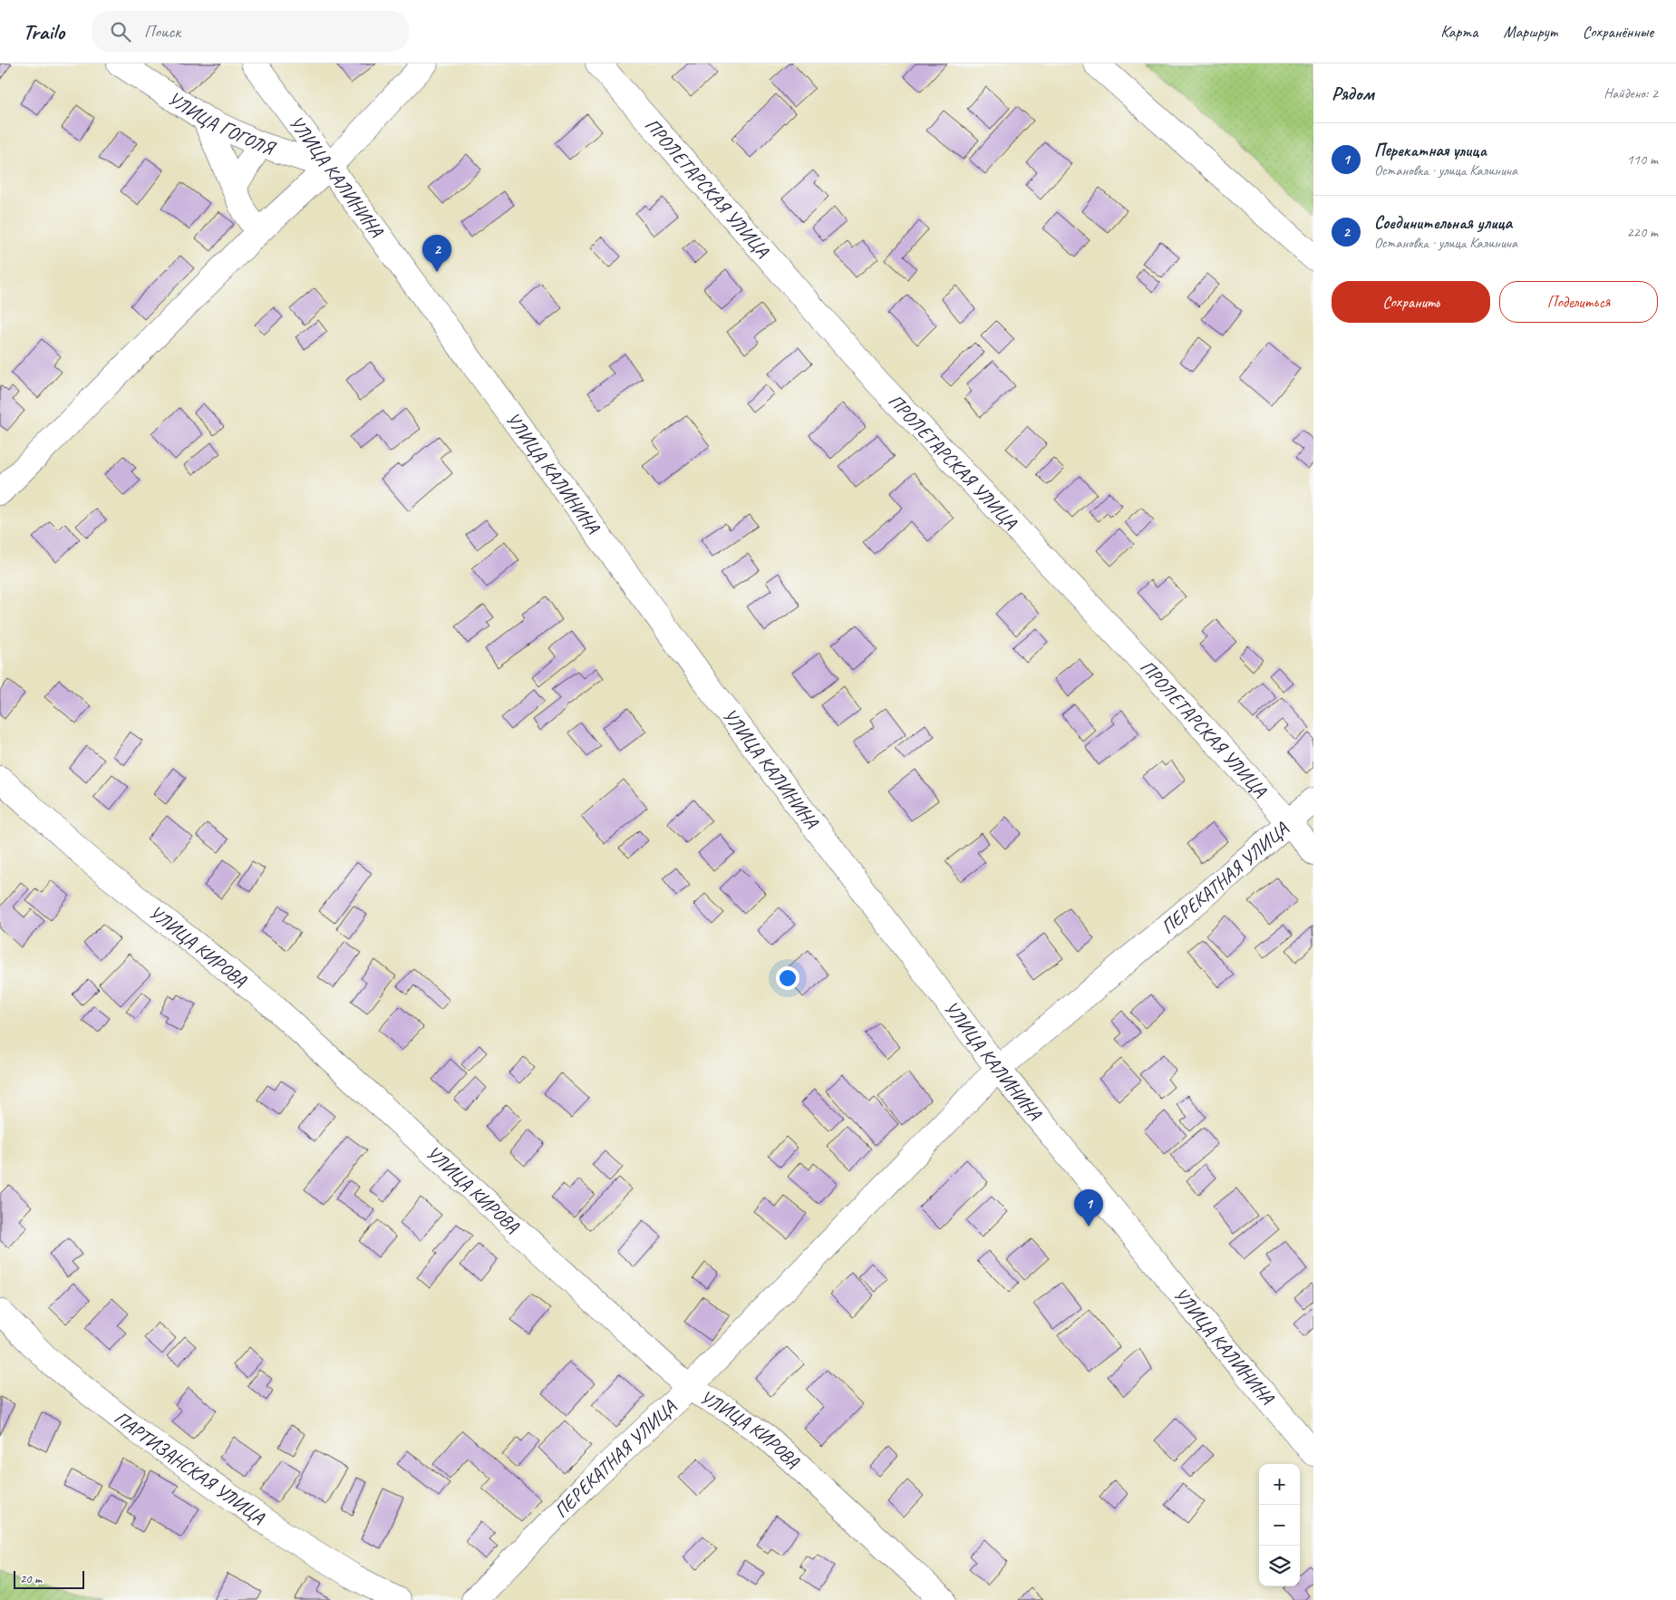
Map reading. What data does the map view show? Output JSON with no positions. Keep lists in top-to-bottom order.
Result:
{
  "streets": {
    "street": [
      "УЛИЦА ГОГОЛЯ",
      "УЛИЦА КАЛИНИНА",
      "ПРОЛЕТАРСКАЯ УЛИЦА",
      "ПЕРЕКАТНАЯ УЛИЦА",
      "УЛИЦА КИРОВА",
      "ПАРТИЗАНСКАЯ УЛИЦА"
    ]
  },
  "crossings": [
    ["УЛИЦА ГОГОЛЯ", "УЛИЦА КАЛИНИНА"],
    ["УЛИЦА КАЛИНИНА", "ПЕРЕКАТНАЯ УЛИЦА"],
    ["ПРОЛЕТАРСКАЯ УЛИЦА", "ПЕРЕКАТНАЯ УЛИЦА"],
    ["ПЕРЕКАТНАЯ УЛИЦА", "УЛИЦА КИРОВА"]
  ],
  "scale_bar": "20 m",
  "page": {
    "header": "Trailo",
    "search": "Поиск",
    "nav": ["Карта", "Маршрут", "Сохранённые"],
    "heading": ["Рядом", "Найдено: 2"],
    "list": [
      {
        "mark": "1",
        "name": "Перекатная улица",
        "note": "Остановка · улица Калинина",
        "value": "110 m"
      },
      {
        "mark": "2",
        "name": "Соединительная улица",
        "note": "Остановка · улица Калинина",
        "value": "220 m"
      }
    ],
    "pins": ["2", "1"],
    "buttons": ["Сохранить", "Поделиться"],
    "map_buttons": ["+", "−"],
    "scale": "20 m"
  }
}
